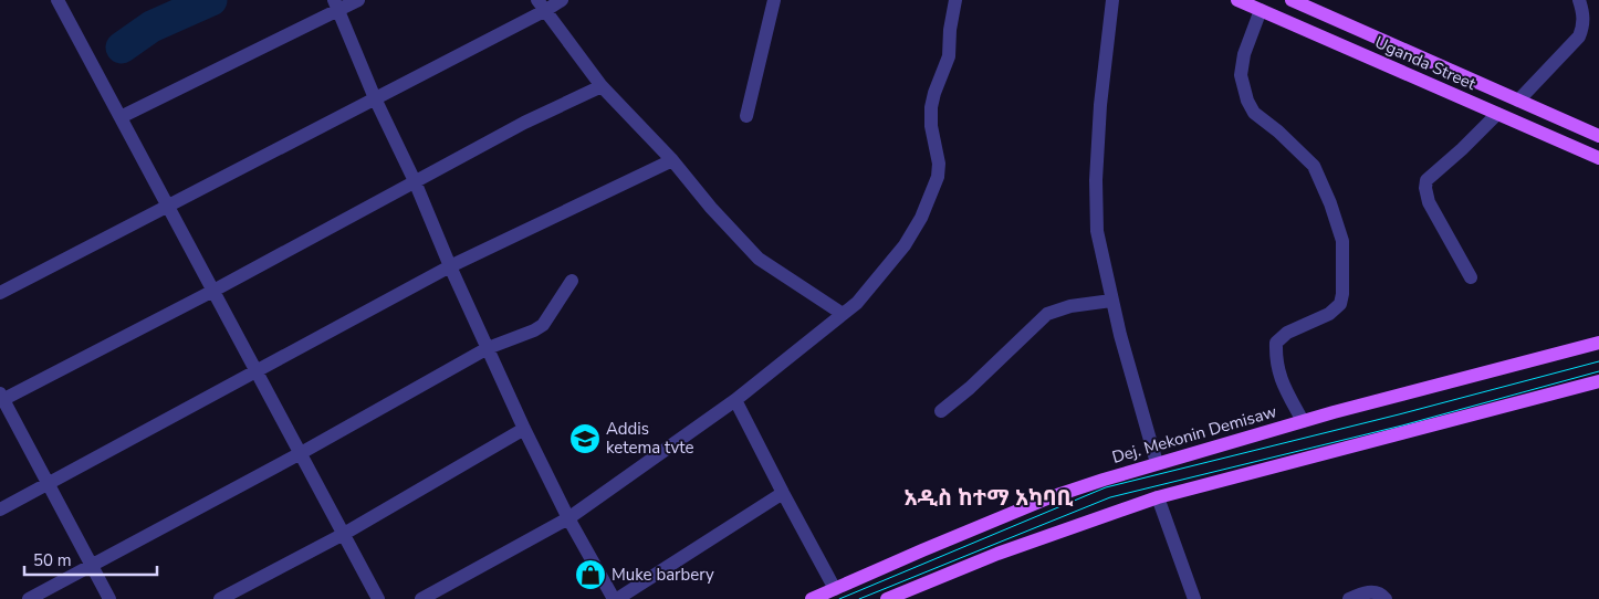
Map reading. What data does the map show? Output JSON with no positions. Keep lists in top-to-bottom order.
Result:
{
  "streets": {
    "main road": ["Uganda Street", "Dej. Mekonin Demisaw"]
  },
  "districts": ["አዲስ ከተማ አካባቢ"],
  "places": {
    "school or university": ["Addis ketema tvte"],
    "shop": ["Muke barbery"]
  },
  "scale_bar": "50 m"
}
